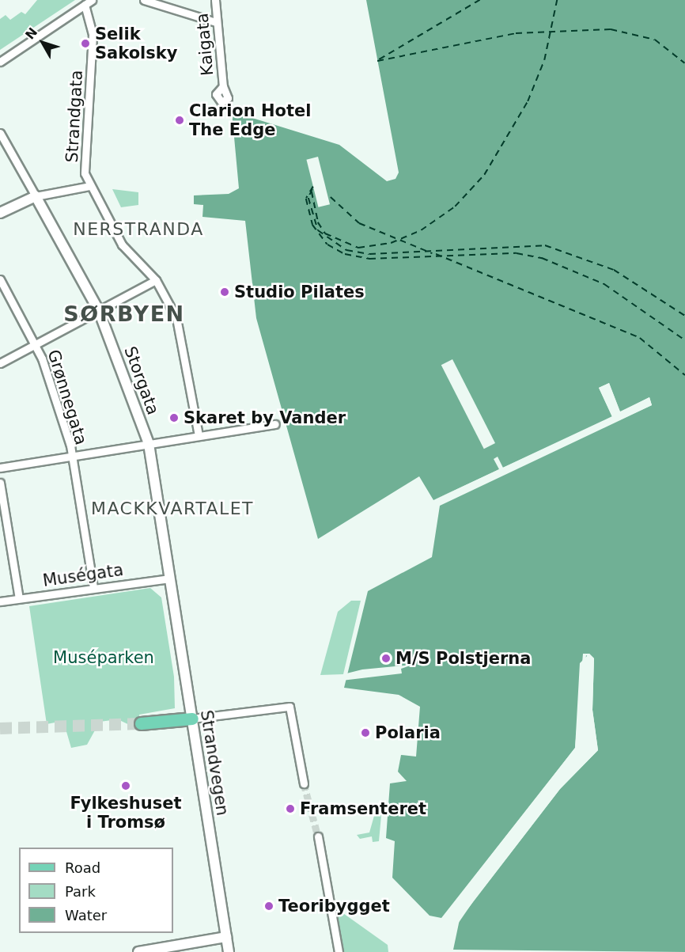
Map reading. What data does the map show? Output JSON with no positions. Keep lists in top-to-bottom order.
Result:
{
  "streets": {
    "street": [
      "Kaigata",
      "Strandgata",
      "Storgata",
      "Grønnegata",
      "Muségata",
      "Strandvegen"
    ]
  },
  "crossings": [
    ["Storgata", "Muségata"],
    ["Storgata", "Strandvegen"],
    ["Grønnegata", "Muségata"],
    ["Muségata", "Strandvegen"]
  ],
  "districts": ["NERSTRANDA", "SØRBYEN", "MACKKVARTALET"],
  "parks": ["Muséparken"],
  "places": [
    "Selik Sakolsky",
    "Clarion Hotel The Edge",
    "Studio Pilates",
    "Skaret by Vander",
    "M/S Polstjerna",
    "Polaria",
    "Fylkeshuset i Tromsø",
    "Framsenteret",
    "Teoribygget"
  ],
  "legend": ["Road", "Park", "Water"],
  "north": "top left"
}
